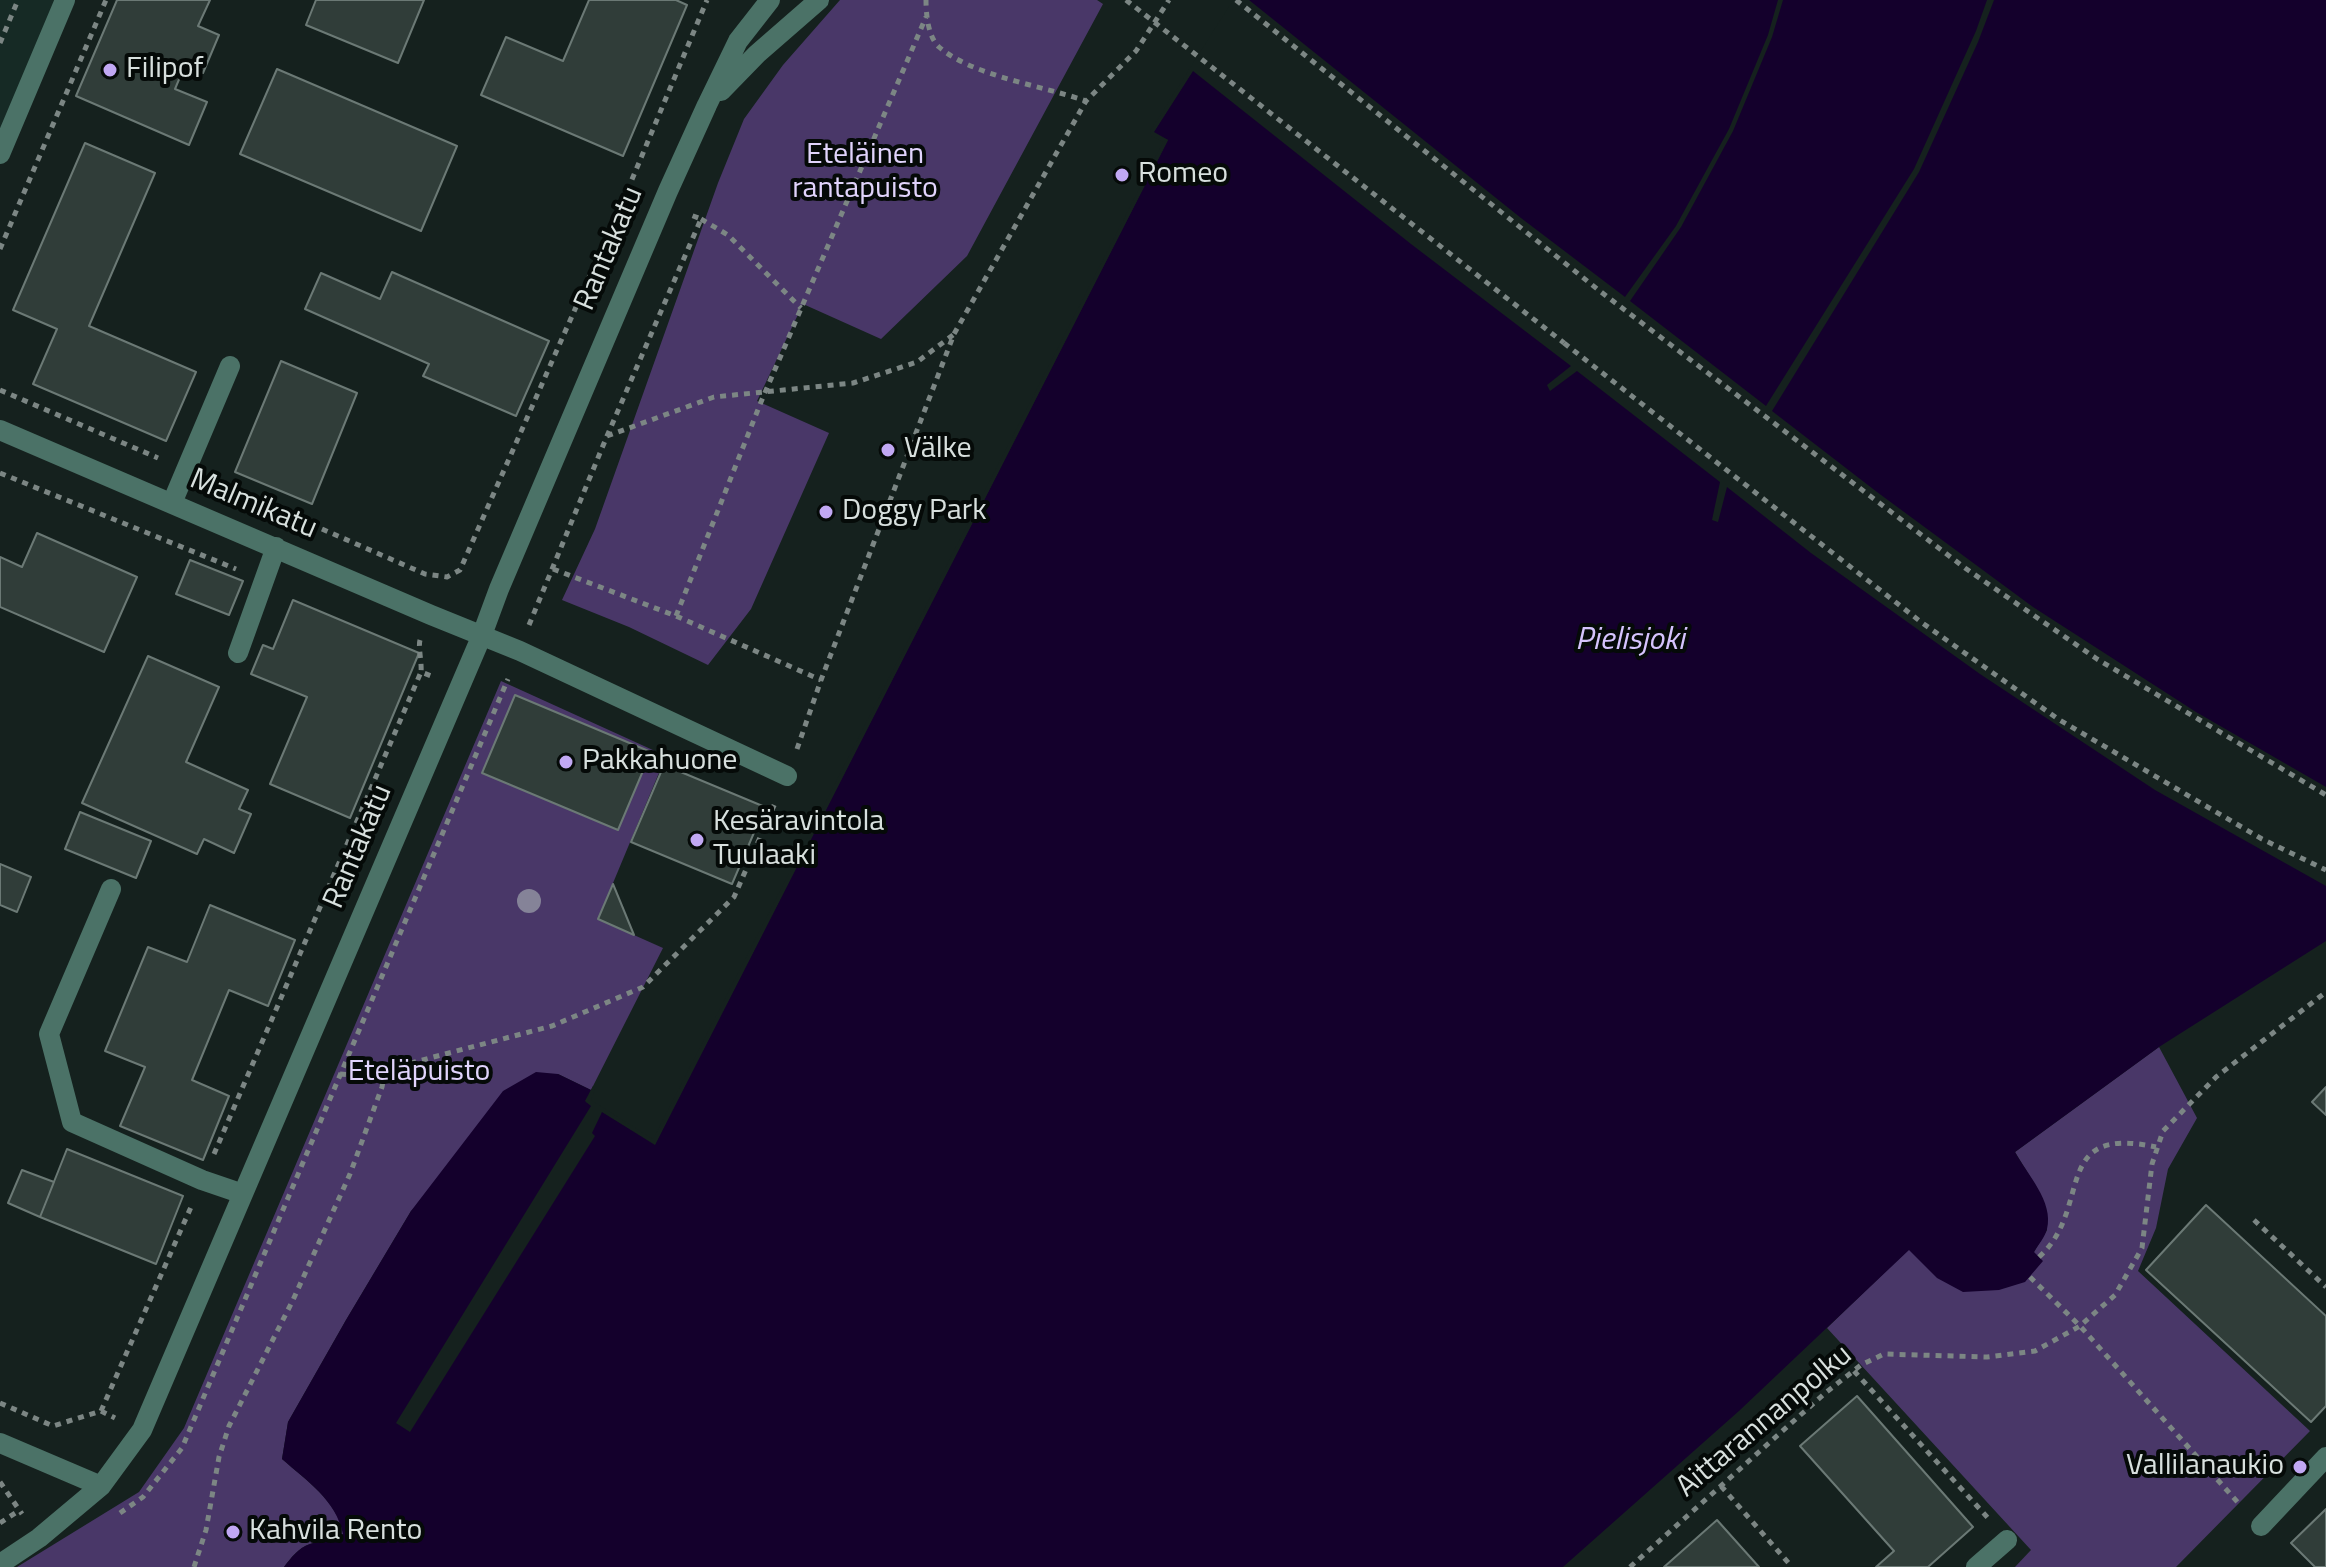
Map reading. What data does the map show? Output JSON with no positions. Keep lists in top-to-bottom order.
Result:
{
  "streets": {
    "street": ["Rantakatu", "Malmikatu"],
    "path": ["Aittarannanpolku"]
  },
  "crossings": [
    ["Rantakatu", "Malmikatu"]
  ],
  "water": ["Pielisjoki"],
  "parks": ["Eteläinen rantapuisto", "Eteläpuisto"],
  "places": [
    "Filipof",
    "Romeo",
    "Välke",
    "Doggy Park",
    "Pakkahuone",
    "Kesäravintola Tuulaaki",
    "Vallilanaukio",
    "Kahvila Rento"
  ]
}
